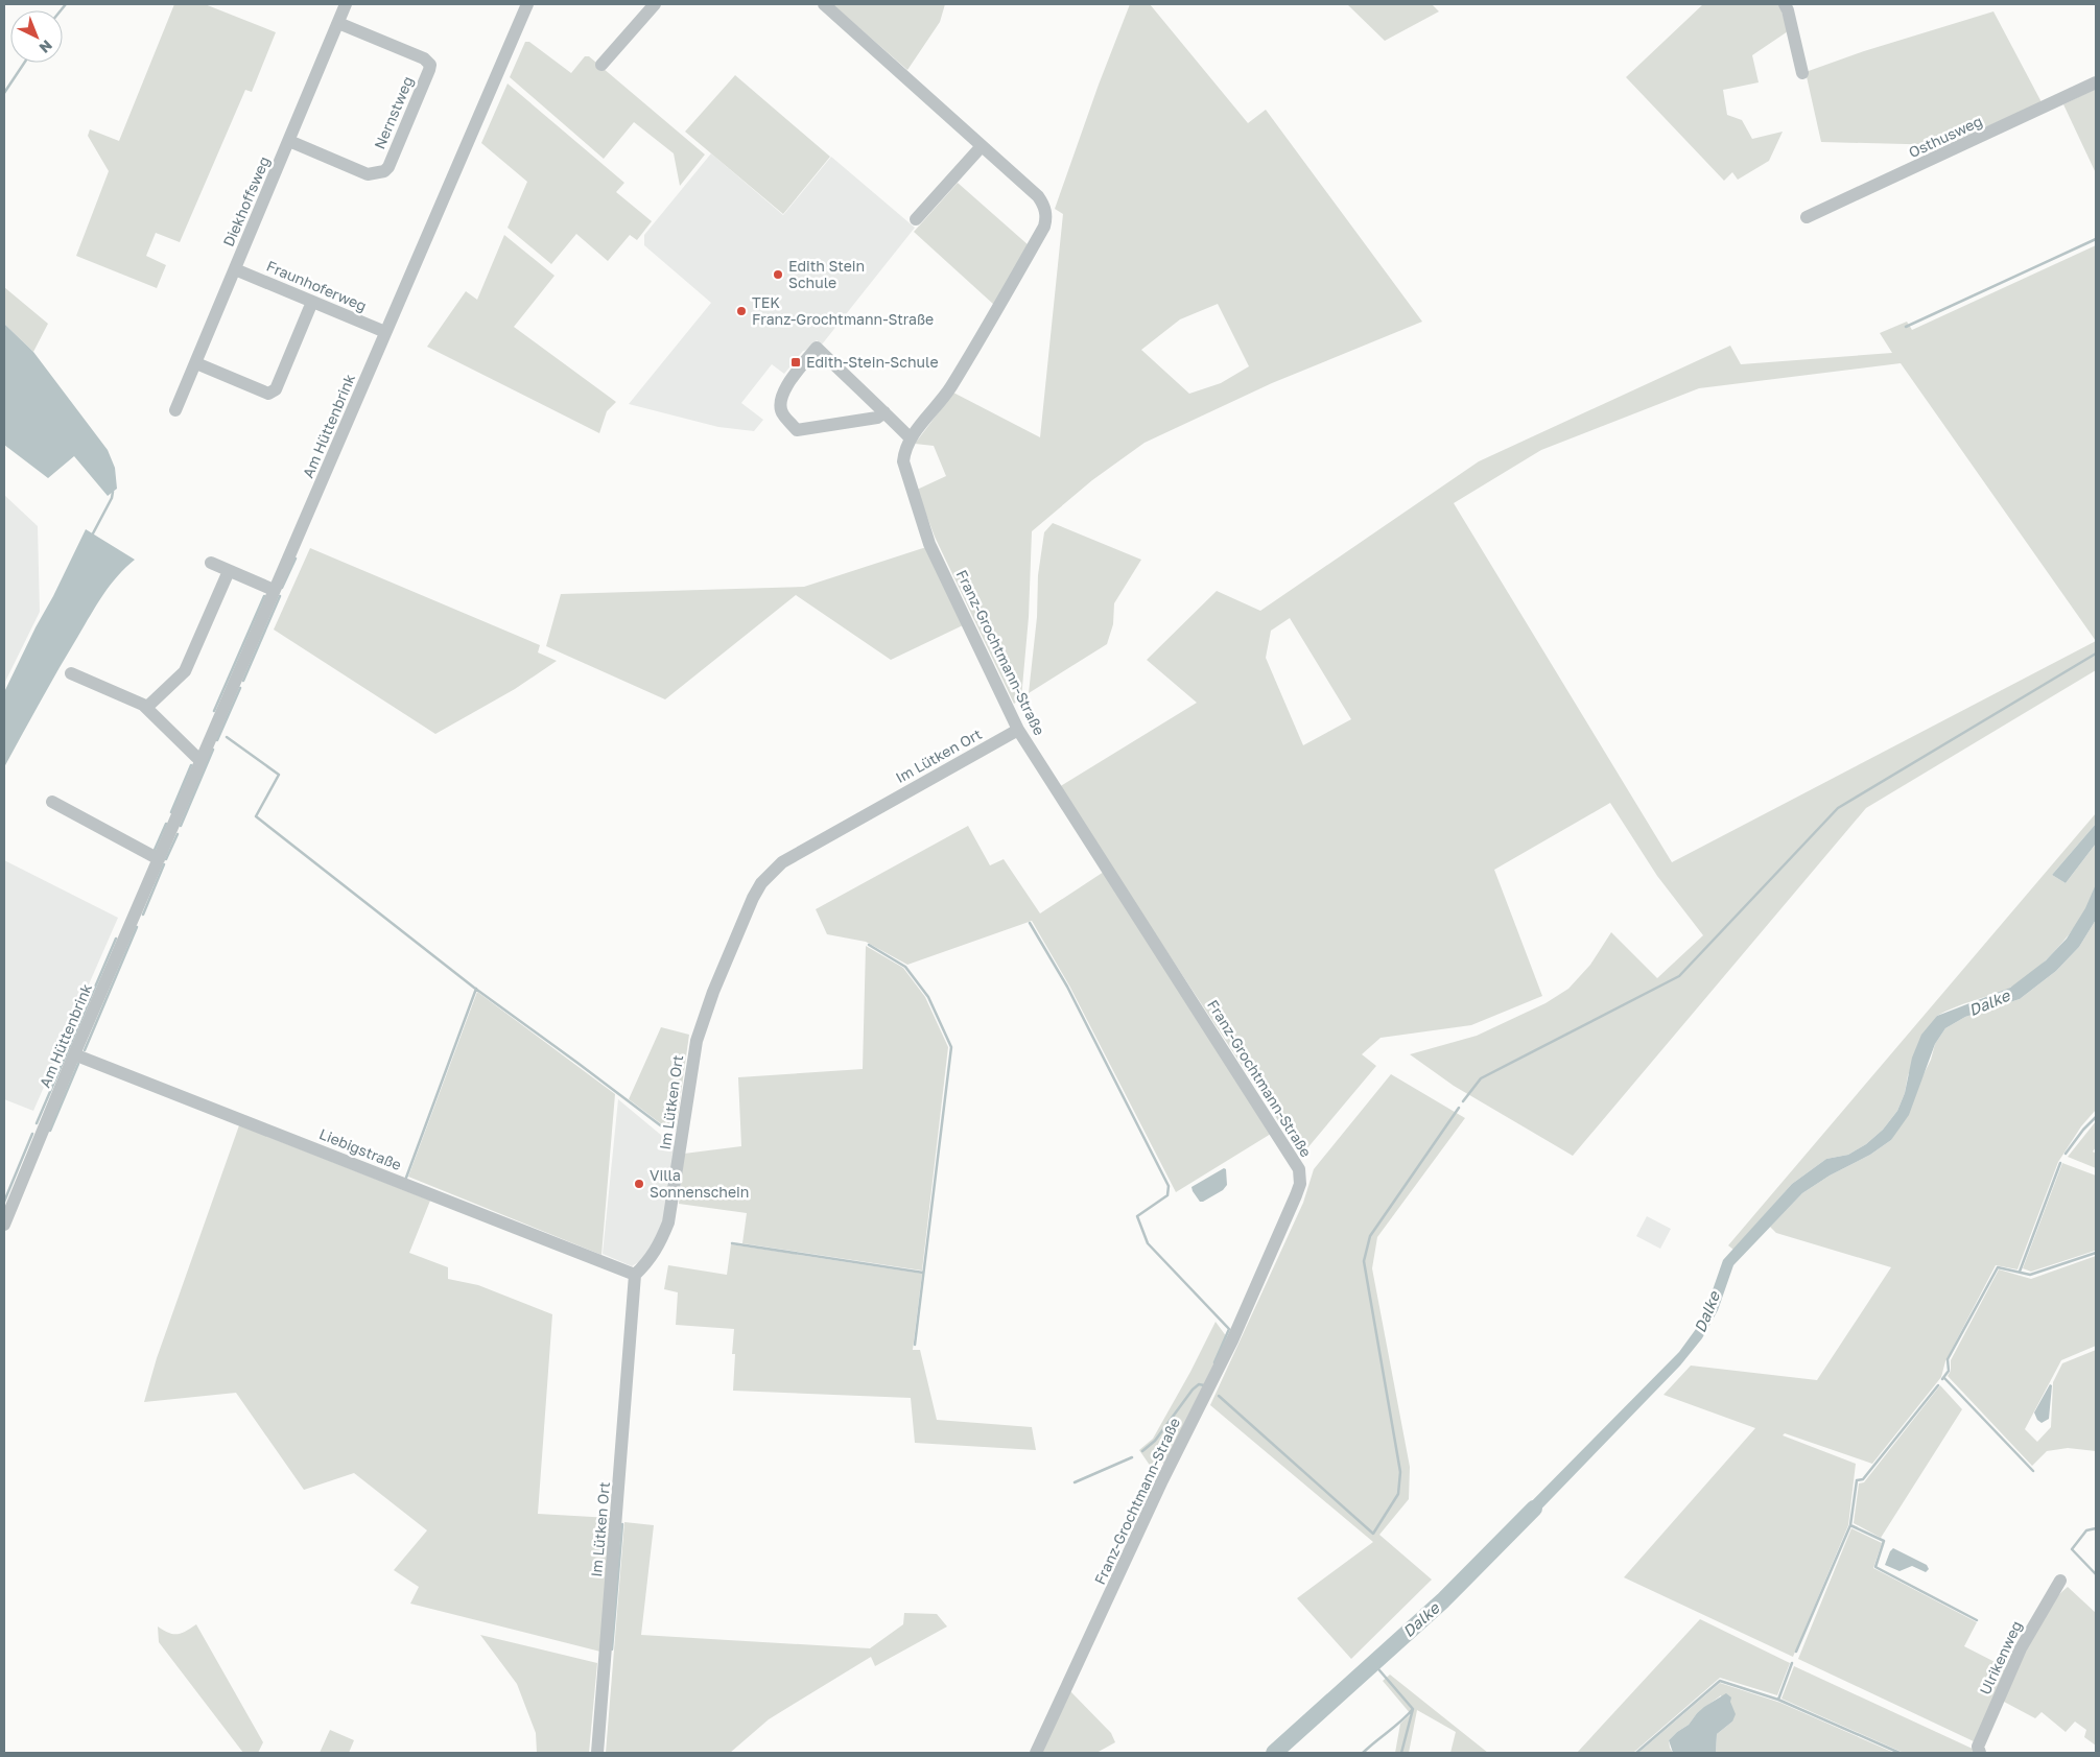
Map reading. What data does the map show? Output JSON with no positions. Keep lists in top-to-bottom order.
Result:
{
  "streets": {
    "street": [
      "Nernstweg",
      "Osthusweg",
      "Diekhoffsweg",
      "Fraunhoferweg",
      "Am Hüttenbrink",
      "Franz-Grochtmann-Straße",
      "Im Lütken Ort",
      "Liebigstraße",
      "Ulrikenweg"
    ]
  },
  "crossings": [
    ["Nernstweg", "Diekhoffsweg"],
    ["Diekhoffsweg", "Fraunhoferweg"],
    ["Fraunhoferweg", "Am Hüttenbrink"],
    ["Am Hüttenbrink", "Liebigstraße"],
    ["Franz-Grochtmann-Straße", "Im Lütken Ort"],
    ["Im Lütken Ort", "Liebigstraße"]
  ],
  "water": ["Dalke"],
  "places": {
    "other": ["Edith Stein Schule", "TEK Franz-Grochtmann-Straße", "Villa Sonnenschein"],
    "transit": ["Edith-Stein-Schule"]
  },
  "north": "bottom right"
}
